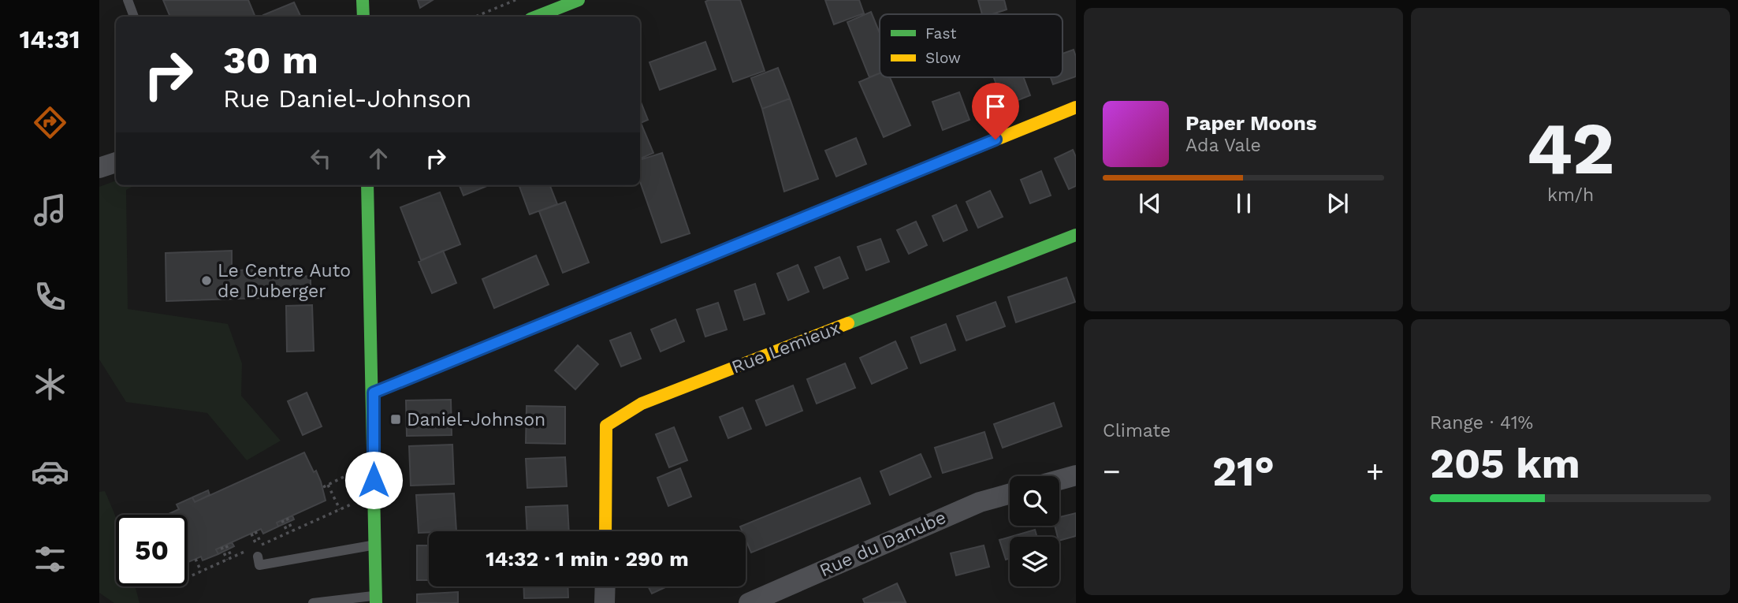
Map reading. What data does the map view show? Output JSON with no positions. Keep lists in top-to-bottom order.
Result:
{
  "streets": {
    "street": ["Rue Lemieux", "Rue du Danube"]
  },
  "places": {
    "other": ["Le Centre Auto de Duberger"],
    "transit": ["Daniel-Johnson"]
  },
  "legend": ["Fast", "Slow"],
  "page": {
    "tabs": "14:31",
    "tile": [
      ["42", "km/h"],
      "Climate",
      ["Range · 41%", "205 km"]
    ],
    "turn": ["30 m", "Rue Daniel-Johnson"],
    "song": ["Paper Moons", "Ada Vale"],
    "heat": ["−", "21°", "+"],
    "limit": "50",
    "trip": "14:32 · 1 min · 290 m"
  }
}
